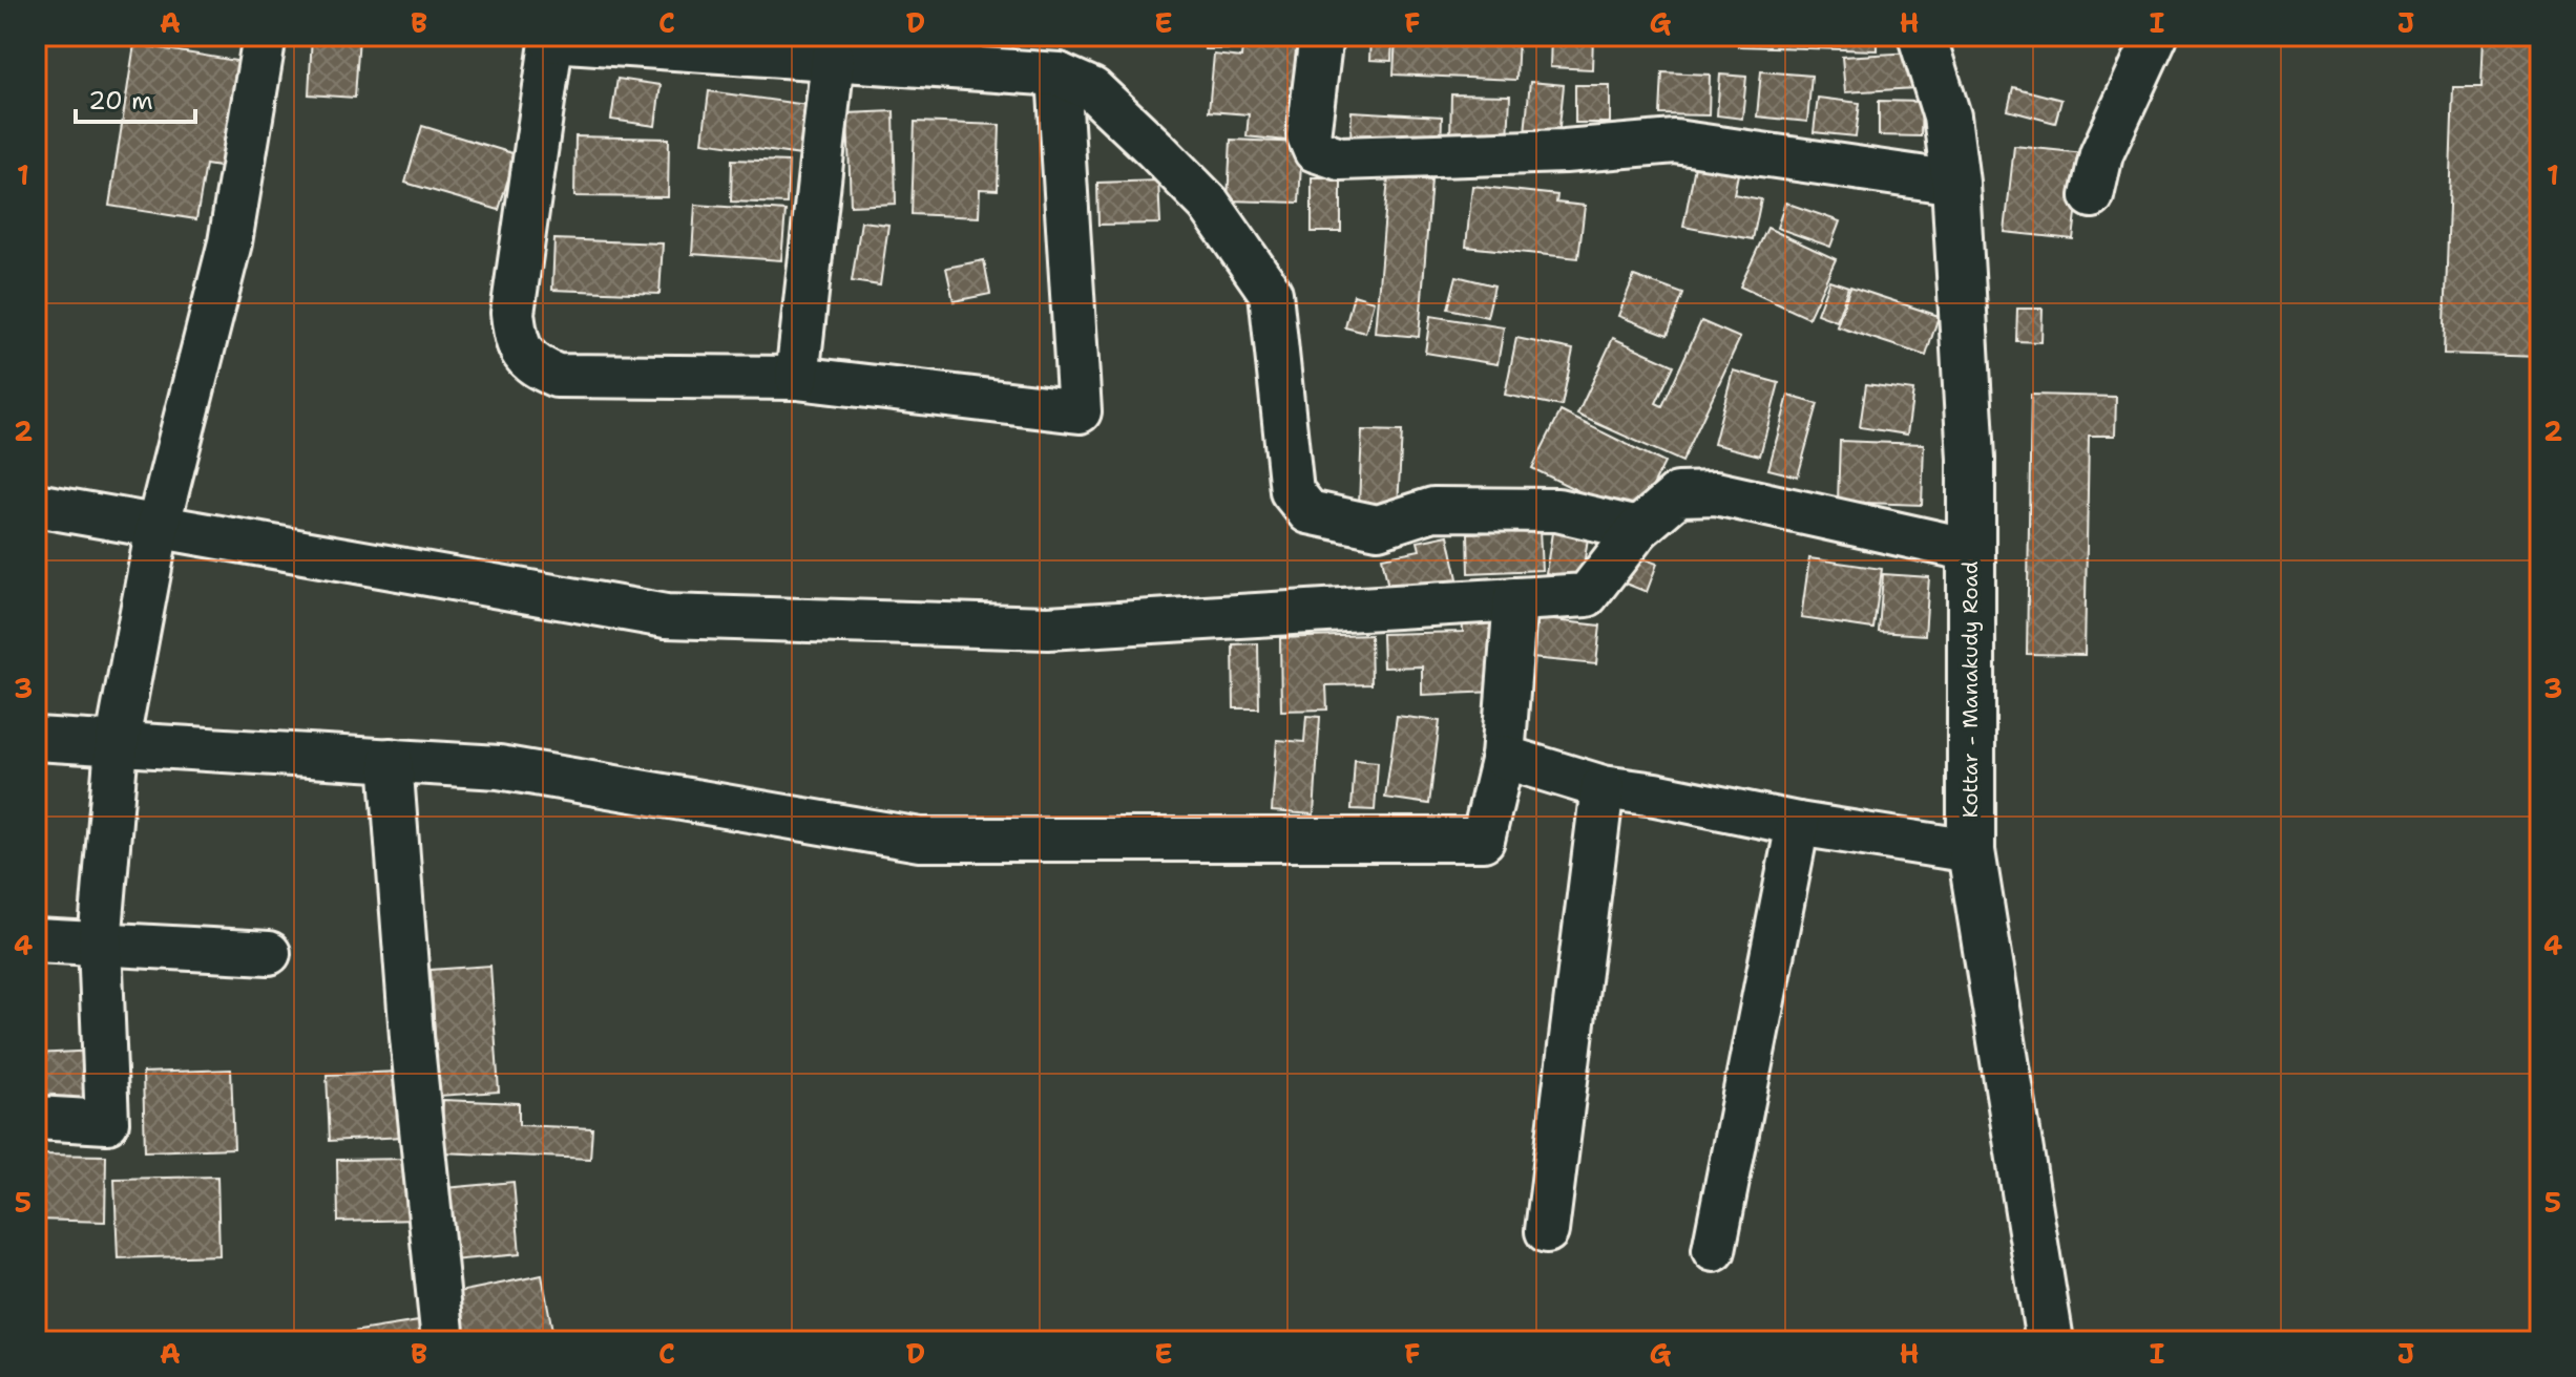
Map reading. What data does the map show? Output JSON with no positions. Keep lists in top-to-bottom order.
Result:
{
  "streets": {
    "main road": ["Kottar - Manakudy Road"]
  },
  "scale_bar": "20 m",
  "grid": {
    "columns": [
      "A",
      "B",
      "C",
      "D",
      "E",
      "F",
      "G",
      "H",
      "I",
      "J"
    ],
    "rows": [
      "1",
      "2",
      "3",
      "4",
      "5"
    ]
  }
}
